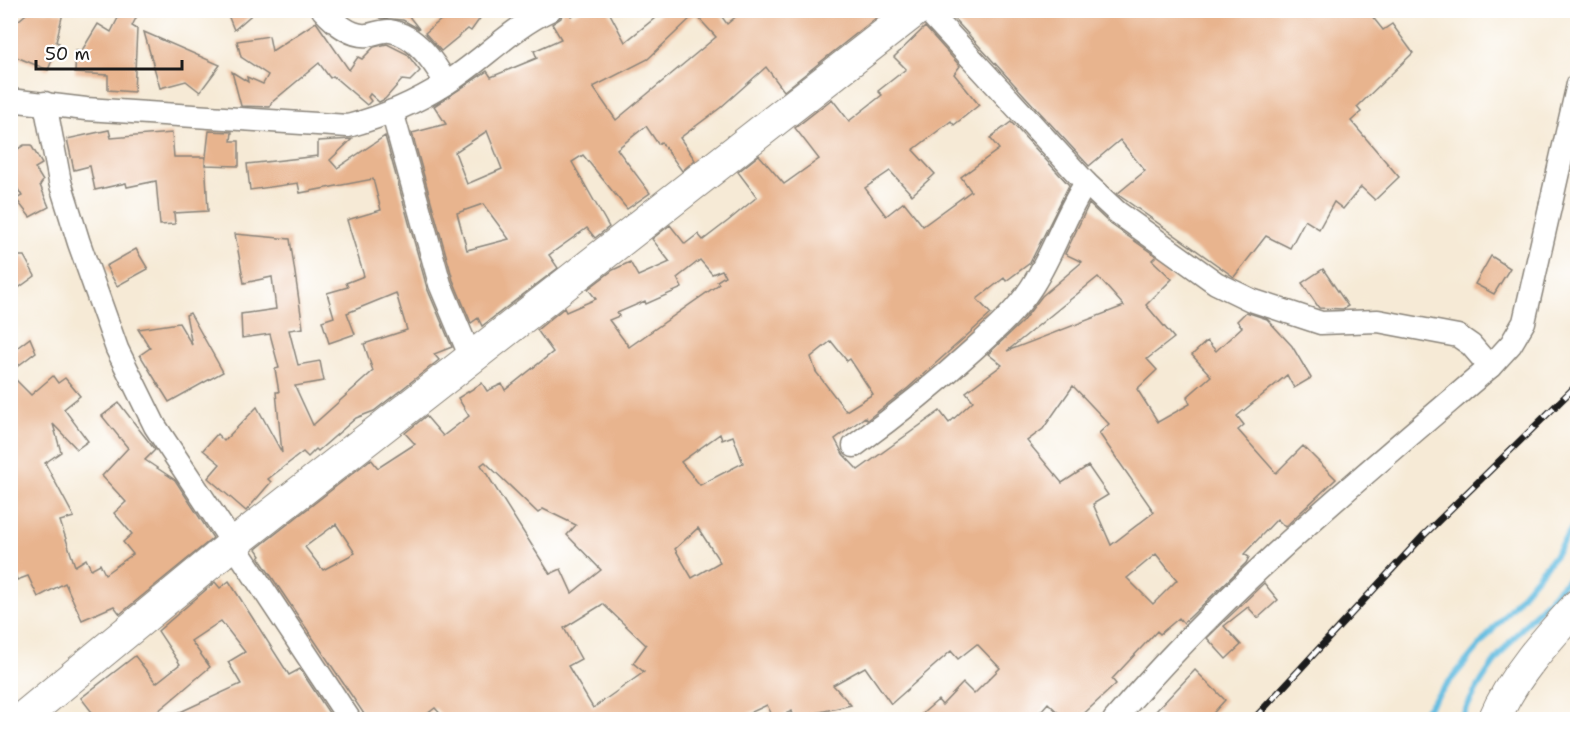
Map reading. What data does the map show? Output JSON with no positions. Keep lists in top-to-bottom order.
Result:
{
  "scale_bar": "50 m"
}
